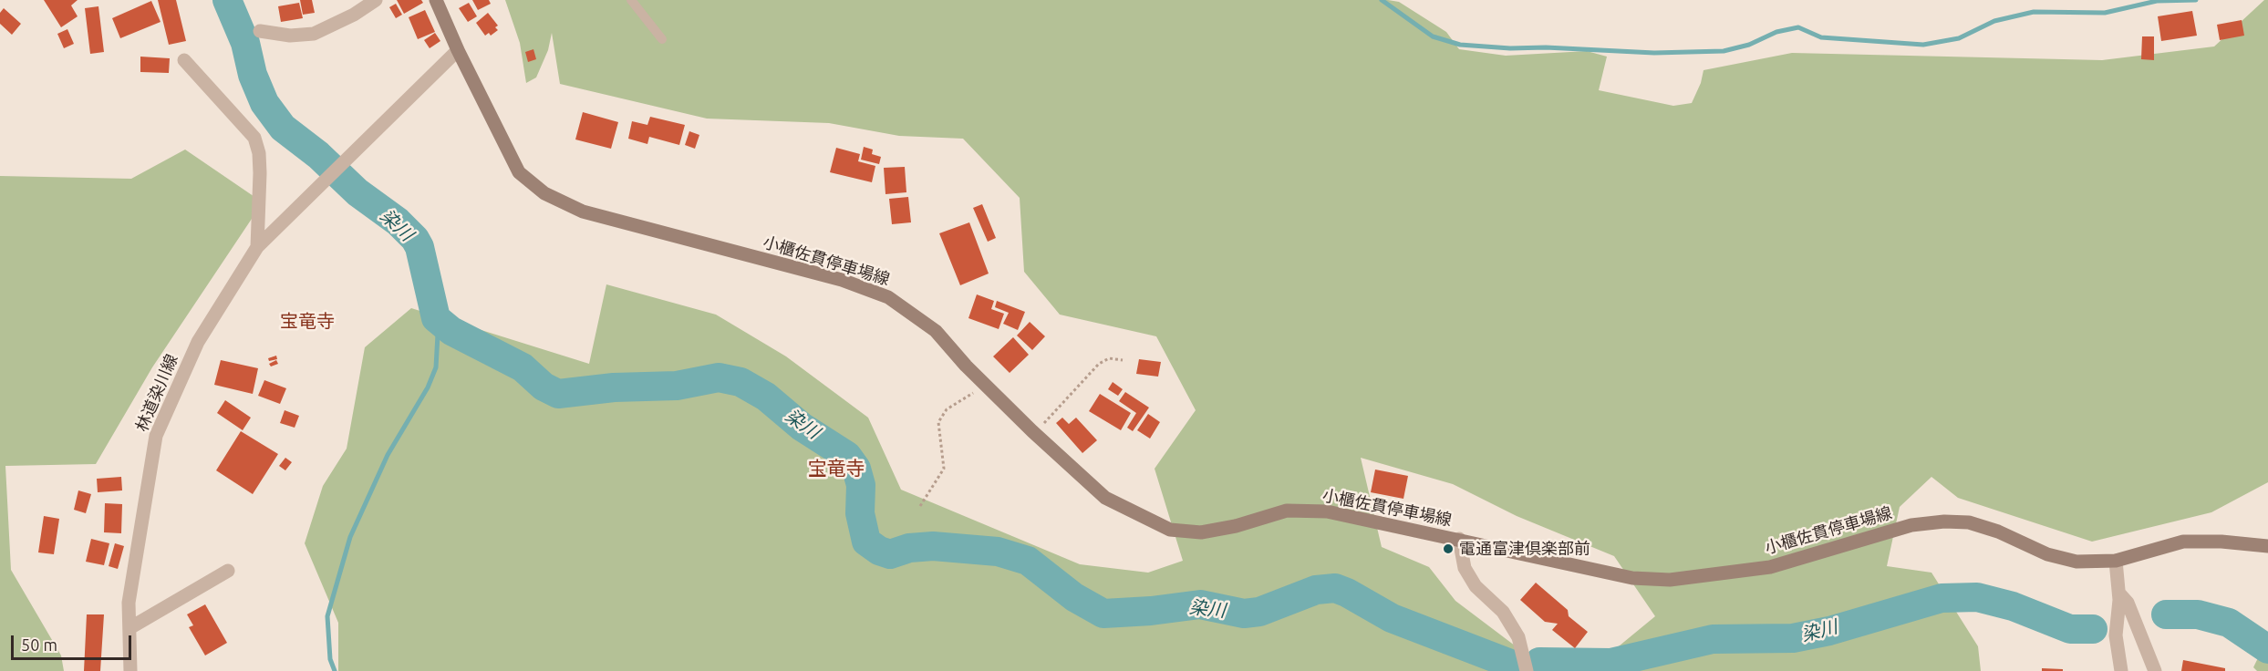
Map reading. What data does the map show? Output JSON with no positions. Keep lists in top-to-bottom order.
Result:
{
  "streets": {
    "main road": ["小櫃佐貫停車場線"],
    "street": ["林道染川線"]
  },
  "crossings": [
    ["小櫃佐貫停車場線", "林道染川線"]
  ],
  "districts": ["宝竜寺", "宝竜寺"],
  "water": ["染川"],
  "places": ["電通富津倶楽部前"],
  "scale_bar": "50 m"
}
